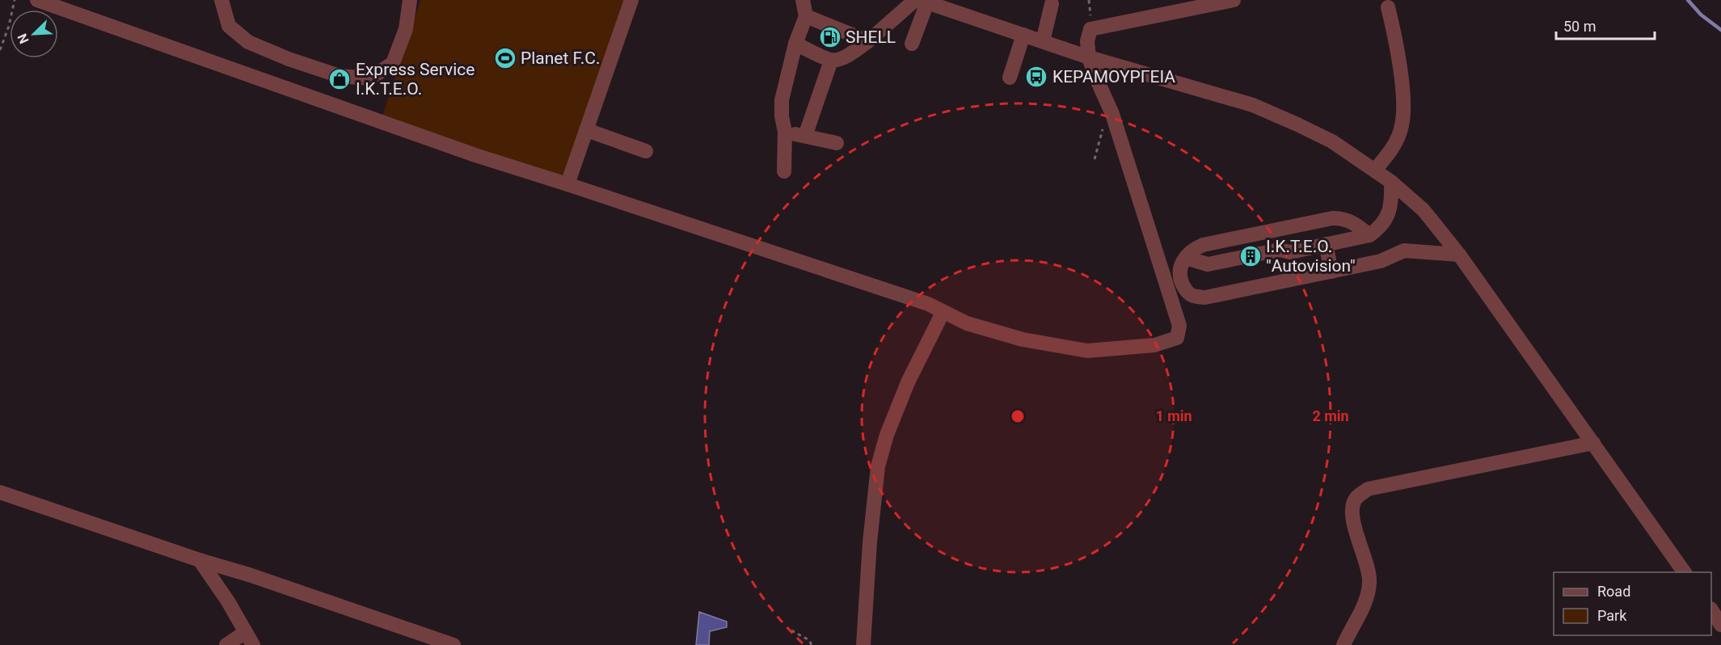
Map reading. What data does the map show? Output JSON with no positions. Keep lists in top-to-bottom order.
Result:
{
  "places": {
    "fuel station": ["SHELL"],
    "sports": ["Planet F.C."],
    "bus stop": ["ΚΕΡΑΜΟΥΡΓΕΙΑ"],
    "shop": ["Express Service Ι.Κ.Τ.Ε.Ο."],
    "building": ["I.Κ.Τ.Ε.Ο. \"Autovision\""]
  },
  "legend": ["Road", "Park"],
  "scale_bar": "50 m",
  "north": "bottom left",
  "rings": ["1 min", "2 min"]
}
